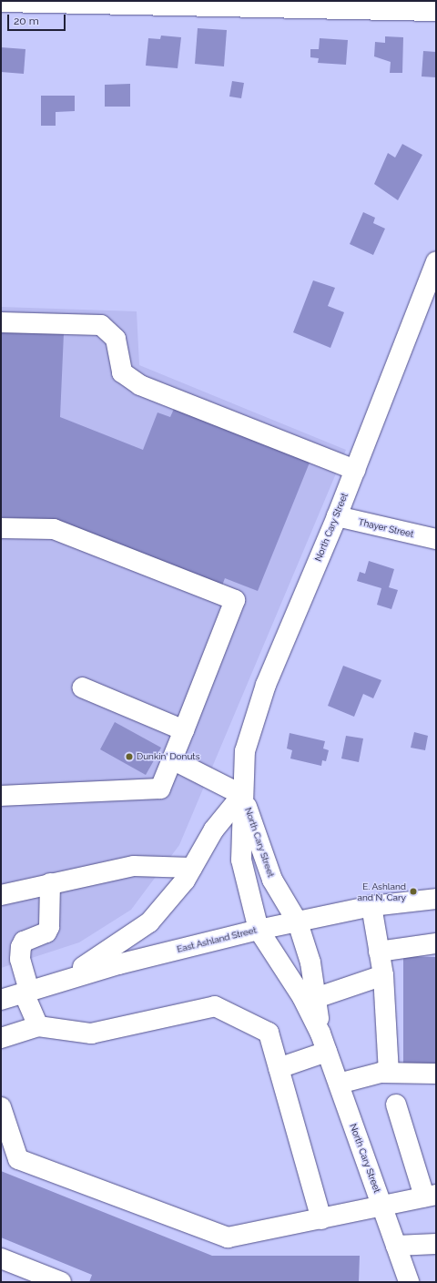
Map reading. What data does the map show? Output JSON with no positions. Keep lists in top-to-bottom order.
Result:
{
  "streets": {
    "street": ["North Cary Street", "Thayer Street", "East Ashland Street"]
  },
  "crossings": [
    ["North Cary Street", "Thayer Street"],
    ["North Cary Street", "East Ashland Street"]
  ],
  "places": ["Dunkin' Donuts", "E. Ashland and N. Cary"],
  "scale_bar": "20 m"
}
